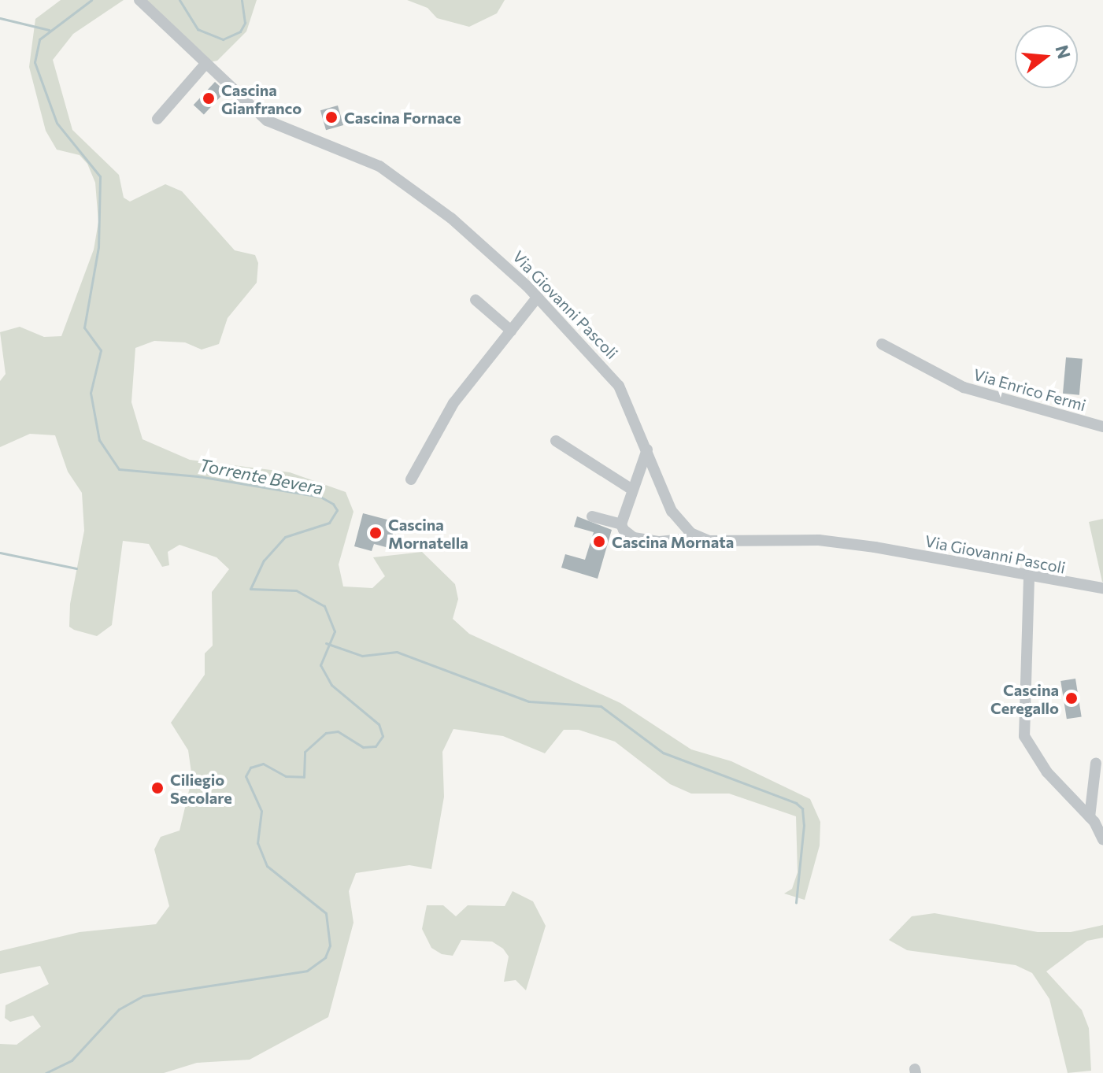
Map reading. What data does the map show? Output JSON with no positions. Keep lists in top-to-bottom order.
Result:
{
  "streets": {
    "street": ["Via Giovanni Pascoli", "Via Enrico Fermi"]
  },
  "water": ["Torrente Bevera"],
  "places": [
    "Cascina Gianfranco",
    "Cascina Fornace",
    "Cascina Mornatella",
    "Cascina Mornata",
    "Cascina Ceregallo",
    "Ciliegio Secolare"
  ],
  "north": "right"
}
